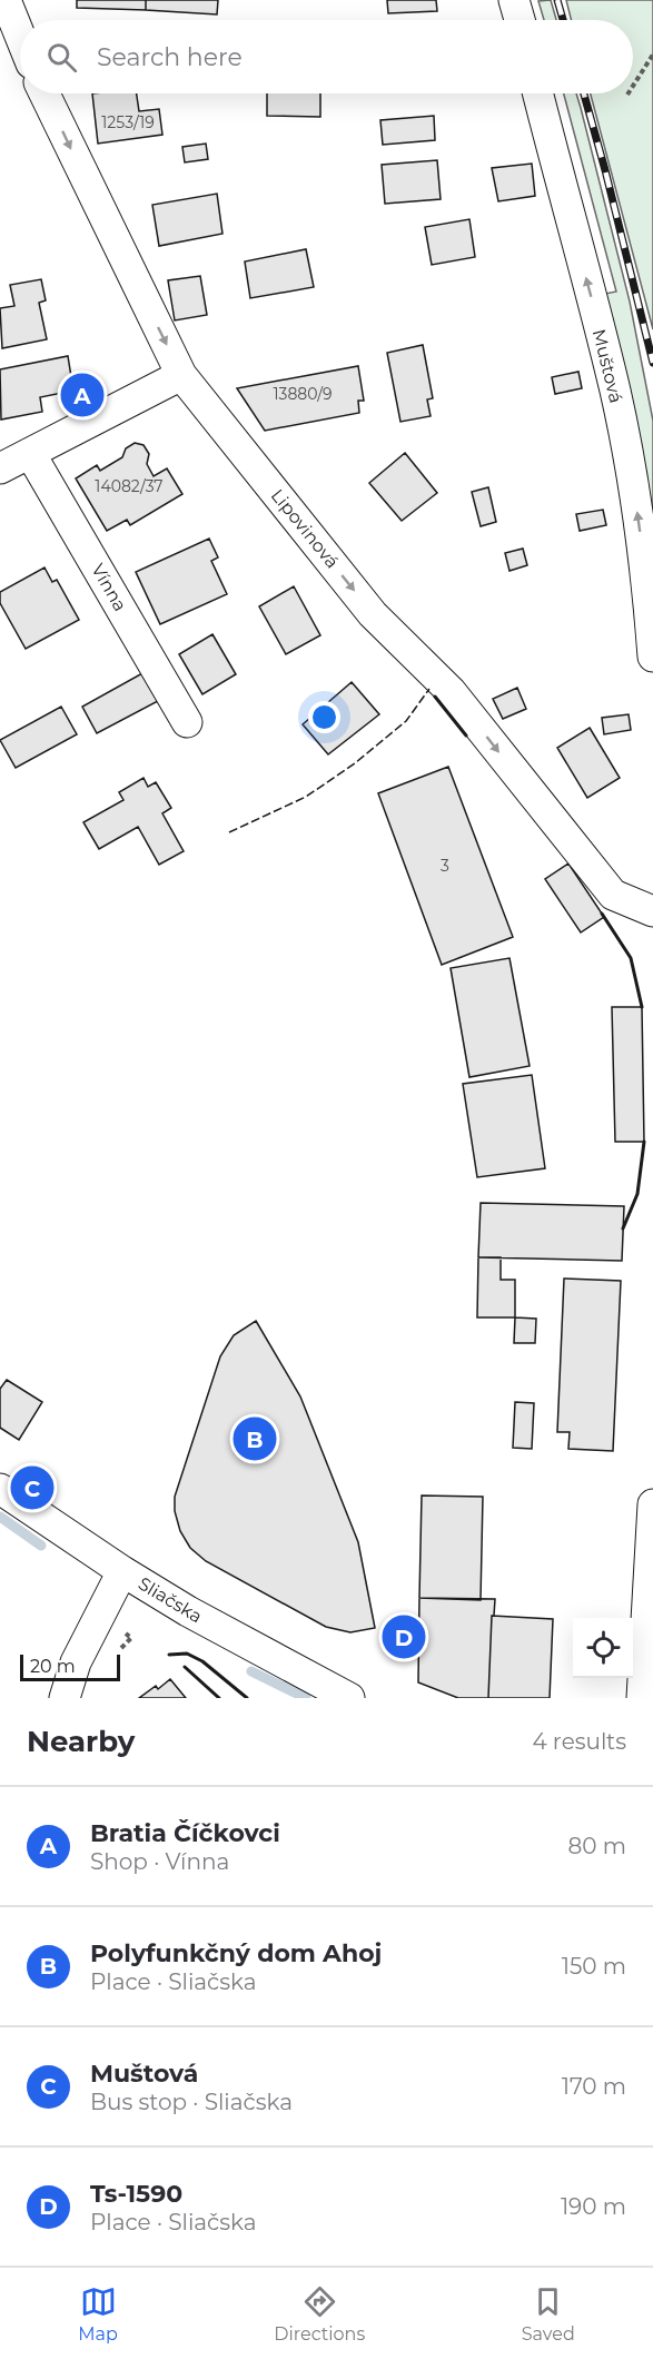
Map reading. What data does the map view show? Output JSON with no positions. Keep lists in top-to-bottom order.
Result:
{
  "streets": {
    "street": [
      "Muštová",
      "Lipovinová",
      "Vínna",
      "Sliačska"
    ]
  },
  "one_way": ["Muštová", "Lipovinová"],
  "house_numbers": [
    "1253/19",
    "13880/9",
    "14082/37",
    "3"
  ],
  "scale_bar": "20 m",
  "page": {
    "search": "Search here",
    "pins": [
      "A",
      "B",
      "C",
      "D"
    ],
    "scale": "20 m",
    "heading": ["Nearby", "4 results"],
    "list": [
      {
        "mark": "A",
        "name": "Bratia Číčkovci",
        "note": "Shop · Vínna",
        "value": "80 m"
      },
      {
        "mark": "B",
        "name": "Polyfunkčný dom Ahoj",
        "note": "Place · Sliačska",
        "value": "150 m"
      },
      {
        "mark": "C",
        "name": "Muštová",
        "note": "Bus stop · Sliačska",
        "value": "170 m"
      },
      {
        "mark": "D",
        "name": "Ts-1590",
        "note": "Place · Sliačska",
        "value": "190 m"
      }
    ],
    "nav": ["Map", "Directions", "Saved"]
  }
}
